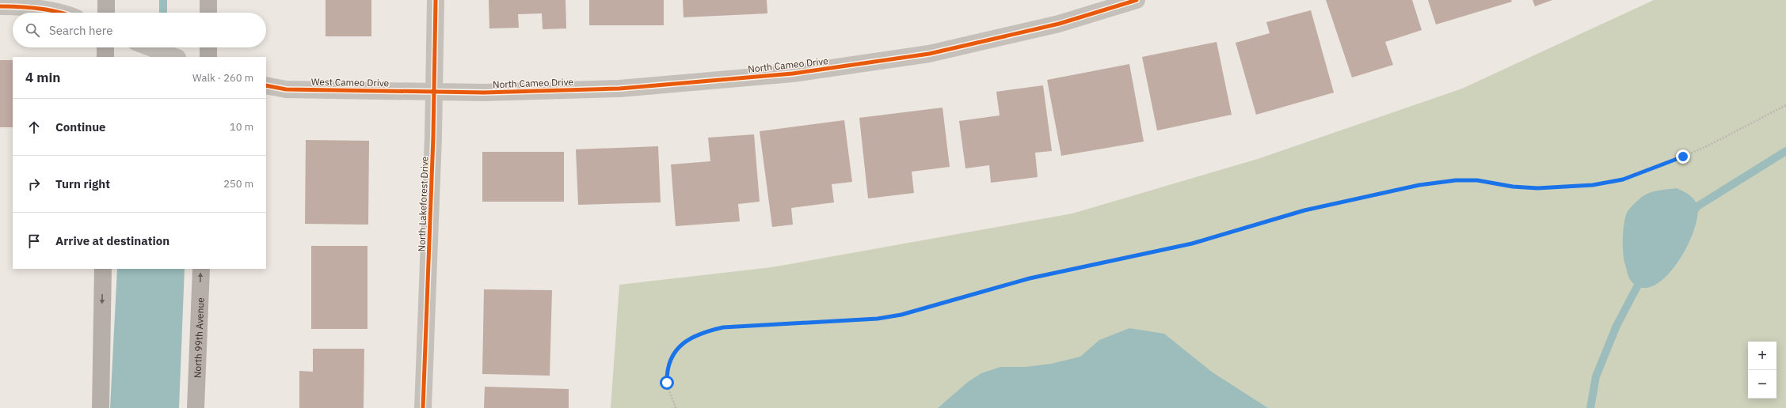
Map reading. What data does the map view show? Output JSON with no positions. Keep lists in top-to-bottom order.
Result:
{
  "streets": {
    "main road": ["North 99th Avenue"],
    "street": ["North Cameo Drive", "West Cameo Drive", "North Lakeforest Drive"]
  },
  "crossings": [
    ["North Cameo Drive", "West Cameo Drive"],
    ["North Cameo Drive", "North Lakeforest Drive"],
    ["West Cameo Drive", "North Lakeforest Drive"]
  ],
  "page": {
    "search": "Search here",
    "heading": ["4 min", "Walk · 260 m"],
    "list": [
      ["Continue", "10 m"],
      ["Turn right", "250 m"],
      "Arrive at destination"
    ],
    "map_buttons": ["+", "−"]
  }
}
